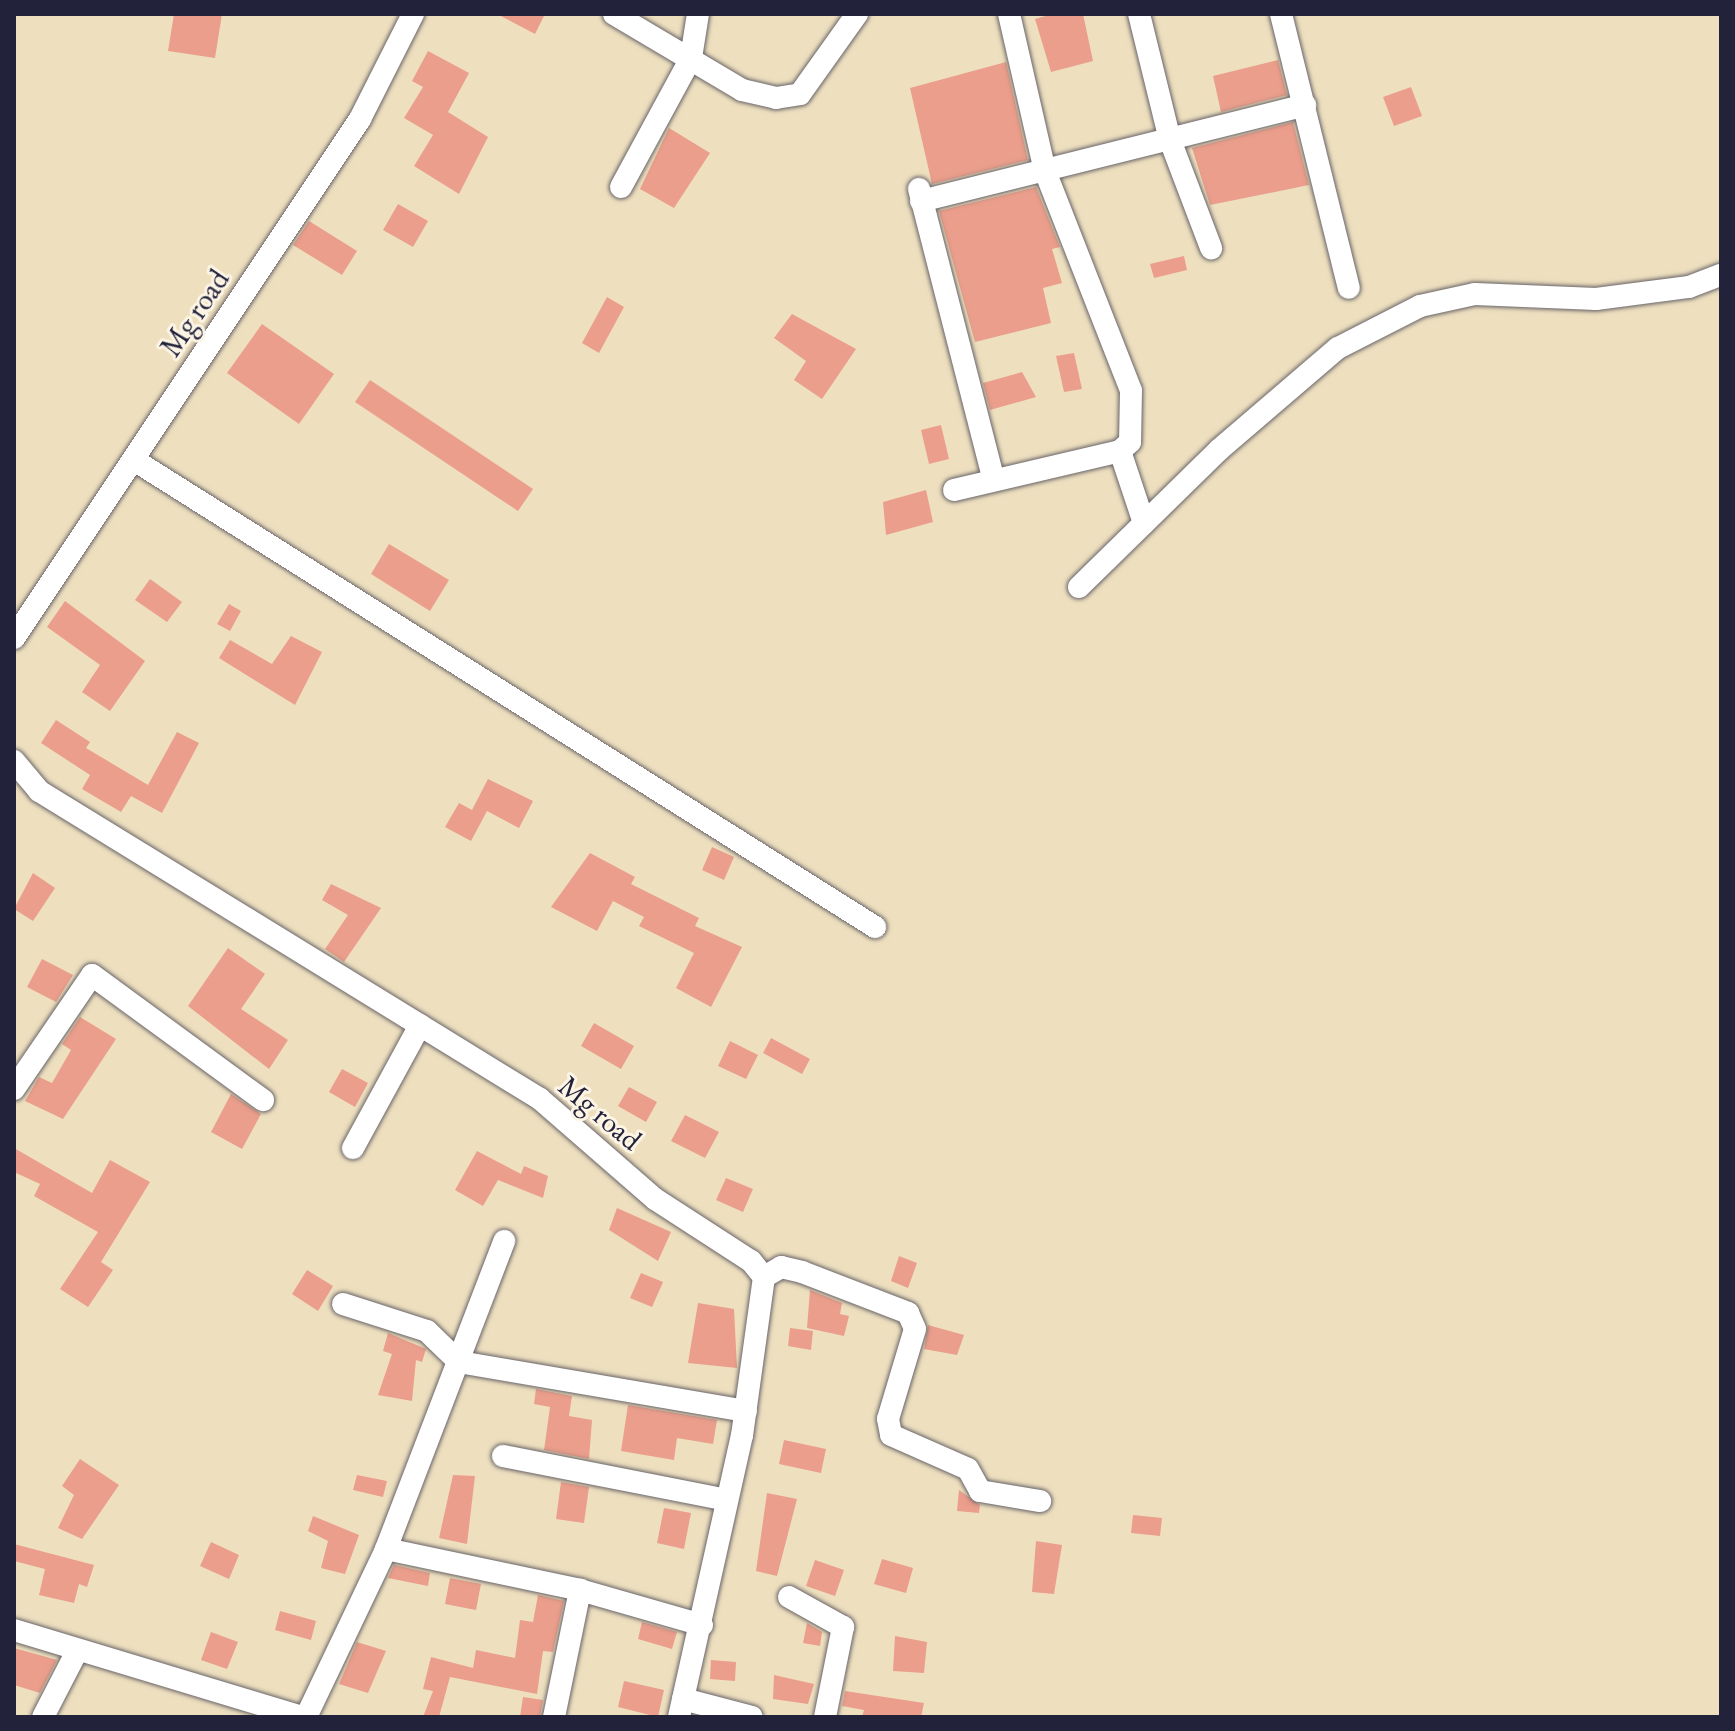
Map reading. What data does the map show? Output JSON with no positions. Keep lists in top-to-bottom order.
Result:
{
  "streets": {
    "street": ["Mg road"]
  }
}
